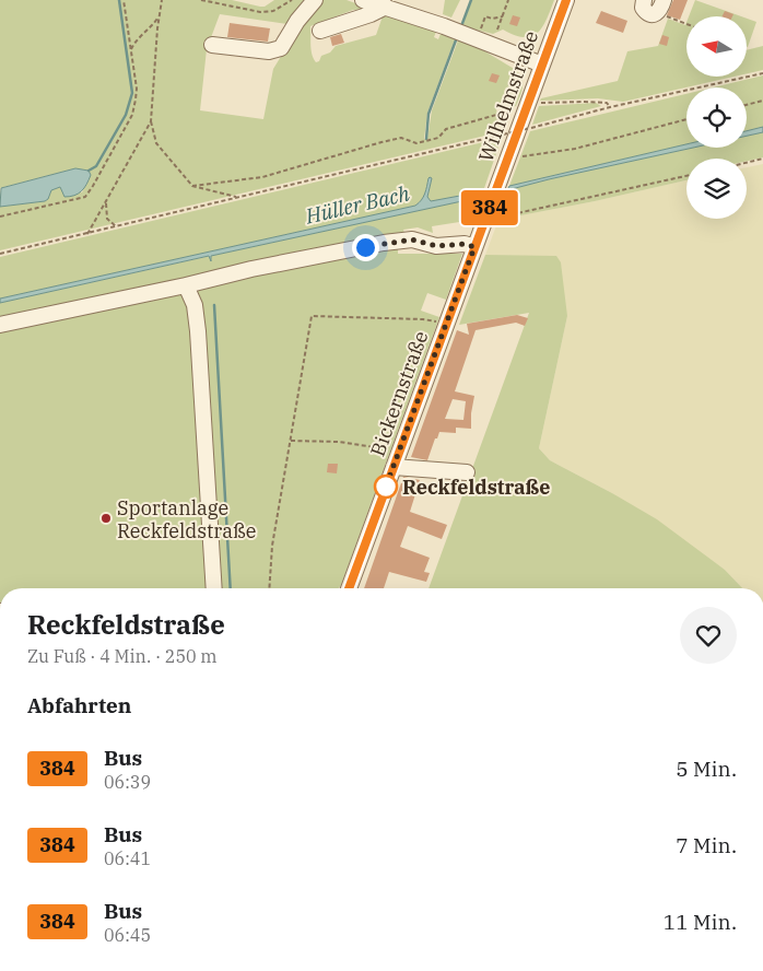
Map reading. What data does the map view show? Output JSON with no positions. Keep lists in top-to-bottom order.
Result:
{
  "streets": {
    "street": ["Wilhelmstraße", "Bickernstraße"]
  },
  "crossings": [
    ["Wilhelmstraße", "Bickernstraße"]
  ],
  "water": ["Hüller Bach"],
  "places": ["Reckfeldstraße", "Sportanlage Reckfeldstraße"],
  "lines": ["bus line 384"],
  "north": "left",
  "page": {
    "on_map": "384",
    "heading": [
      ["Reckfeldstraße", "Zu Fuß · 4 Min. · 250 m"],
      "Abfahrten"
    ],
    "list": [
      {
        "mark": "384",
        "name": "Bus",
        "note": "06:39",
        "value": "5 Min."
      },
      {
        "mark": "384",
        "name": "Bus",
        "note": "06:41",
        "value": "7 Min."
      },
      {
        "mark": "384",
        "name": "Bus",
        "note": "06:45",
        "value": "11 Min."
      }
    ]
  }
}
